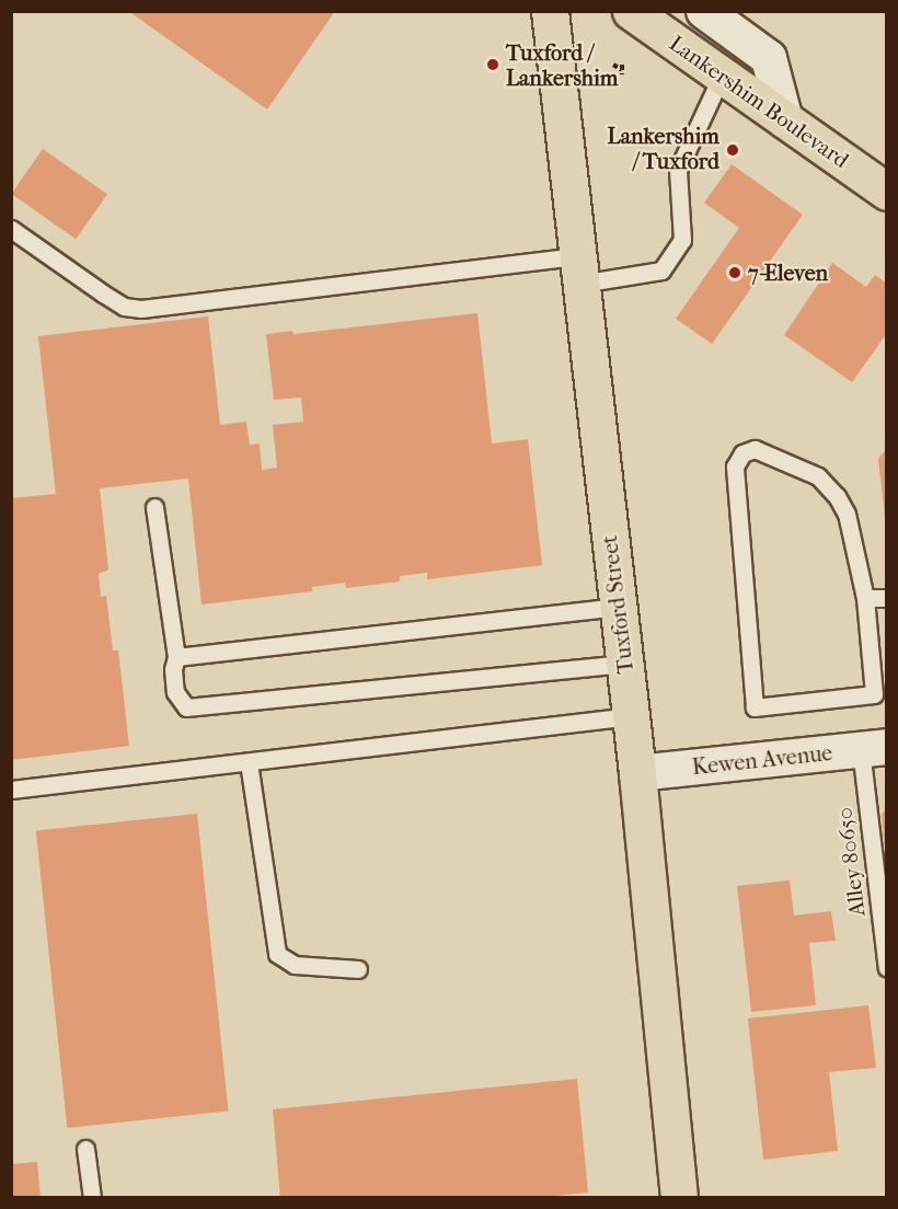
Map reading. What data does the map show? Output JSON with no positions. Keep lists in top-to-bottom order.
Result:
{
  "streets": {
    "main road": ["Lankershim Boulevard", "Tuxford Street"],
    "street": ["Kewen Avenue"],
    "lane": ["Alley 80650"]
  },
  "crossings": [
    ["Tuxford Street", "Kewen Avenue"],
    ["Kewen Avenue", "Alley 80650"]
  ],
  "places": ["Tuxford / Lankershim", "Lankershim / Tuxford", "7-Eleven"]
}
